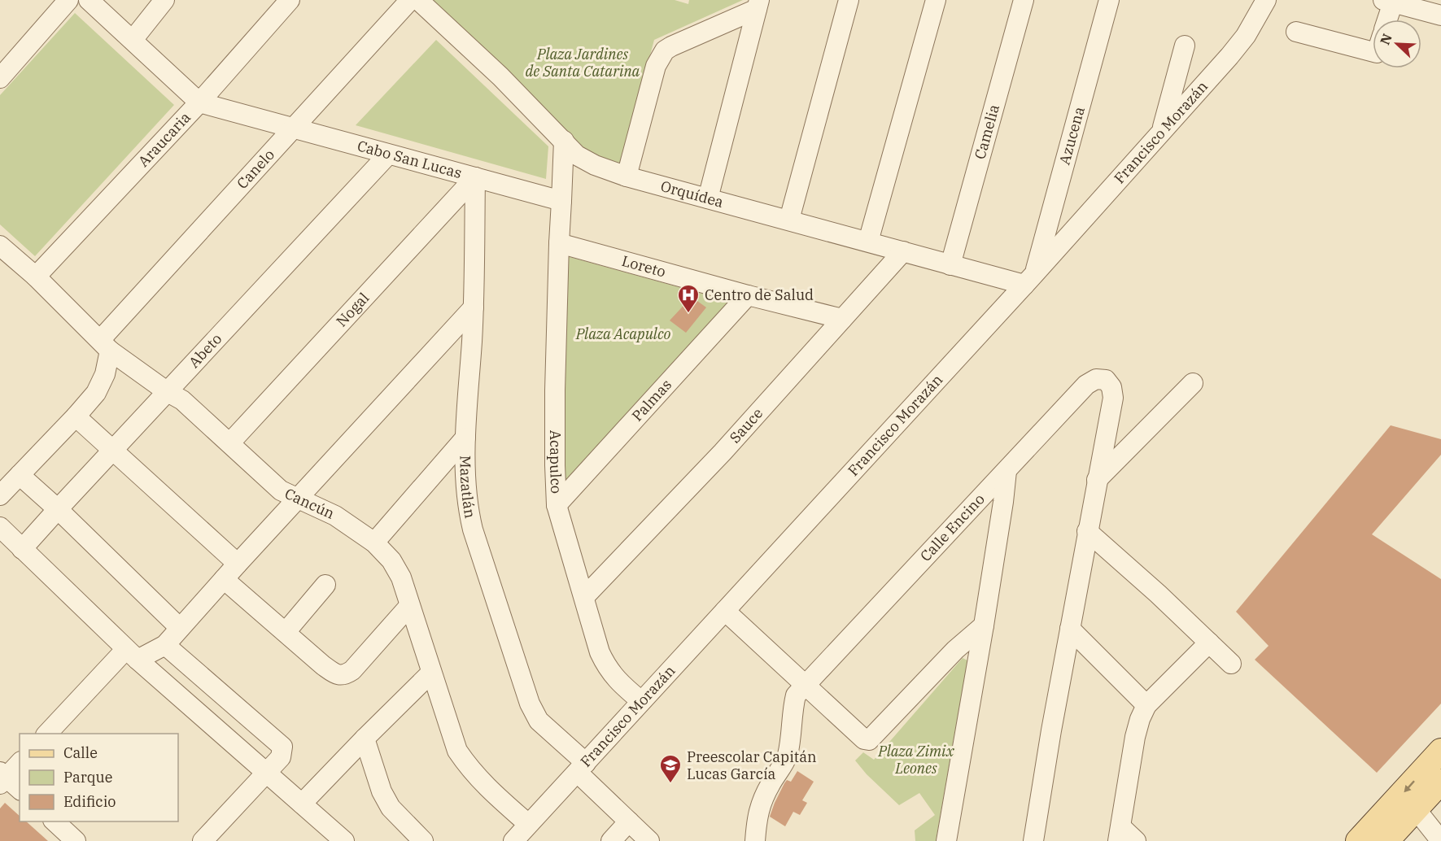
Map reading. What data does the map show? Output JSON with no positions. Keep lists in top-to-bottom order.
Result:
{
  "streets": {
    "street": [
      "Francisco Morazán",
      "Camelia",
      "Azucena",
      "Araucaria",
      "Cabo San Lucas",
      "Canelo",
      "Orquídea",
      "Loreto",
      "Nogal",
      "Abeto",
      "Palmas",
      "Sauce",
      "Acapulco",
      "Mazatlán",
      "Cancún",
      "Calle Encino"
    ]
  },
  "crossings": [
    ["Francisco Morazán", "Azucena"],
    ["Francisco Morazán", "Orquídea"],
    ["Francisco Morazán", "Acapulco"],
    ["Francisco Morazán", "Mazatlán"],
    ["Francisco Morazán", "Cancún"],
    ["Camelia", "Orquídea"],
    ["Azucena", "Orquídea"],
    ["Araucaria", "Cabo San Lucas"],
    ["Araucaria", "Cancún"],
    ["Cabo San Lucas", "Canelo"],
    ["Cabo San Lucas", "Nogal"],
    ["Cabo San Lucas", "Abeto"],
    ["Cabo San Lucas", "Acapulco"],
    ["Cabo San Lucas", "Mazatlán"],
    ["Canelo", "Cancún"],
    ["Orquídea", "Sauce"],
    ["Loreto", "Palmas"],
    ["Loreto", "Sauce"],
    ["Loreto", "Acapulco"],
    ["Nogal", "Mazatlán"],
    ["Nogal", "Cancún"],
    ["Abeto", "Cancún"],
    ["Palmas", "Acapulco"],
    ["Sauce", "Acapulco"]
  ],
  "parks": ["Plaza Jardines de Santa Catarina", "Plaza Acapulco", "Plaza Zimix Leones"],
  "places": {
    "hospital": ["Centro de Salud"],
    "school or university": ["Preescolar Capitán Lucas García"]
  },
  "legend": ["Calle", "Parque", "Edificio"],
  "north": "top left"
}
